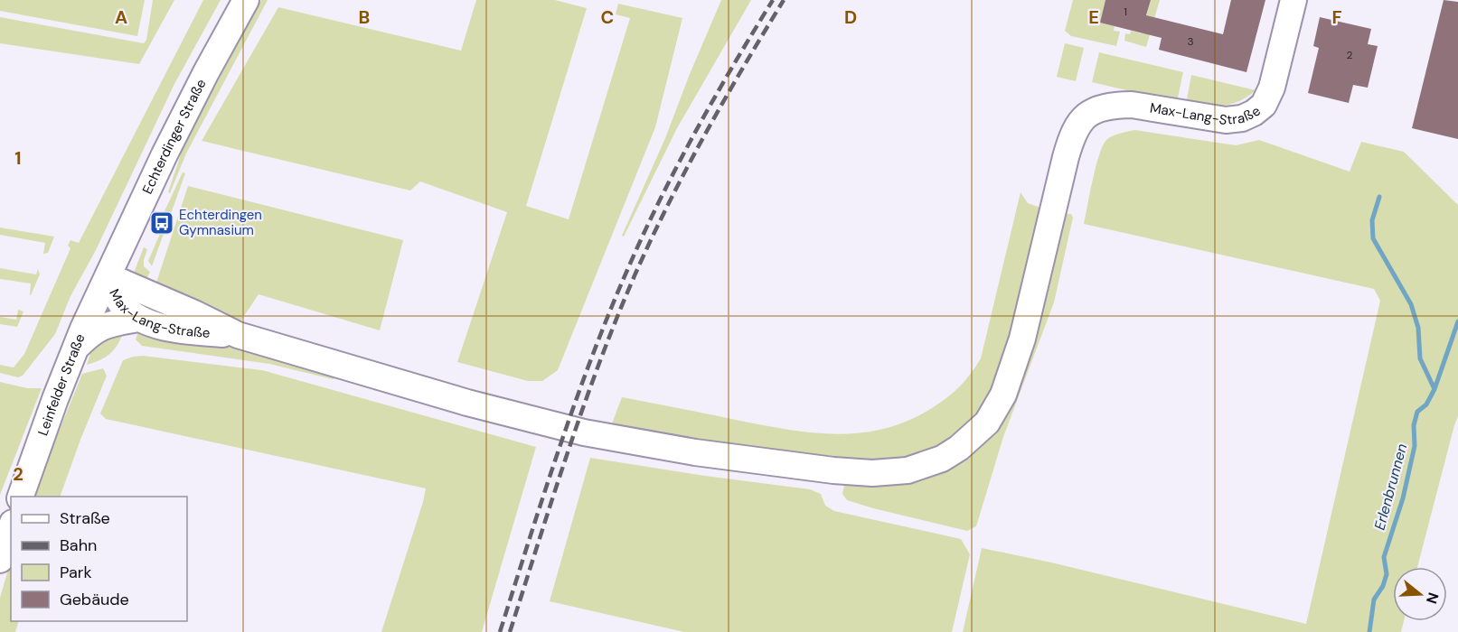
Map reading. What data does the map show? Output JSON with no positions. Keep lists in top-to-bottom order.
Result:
{
  "streets": {
    "main road": ["Max-Lang-Straße", "Echterdinger Straße", "Leinfelder Straße"]
  },
  "crossings": [
    ["Max-Lang-Straße", "Echterdinger Straße"],
    ["Max-Lang-Straße", "Leinfelder Straße"],
    ["Echterdinger Straße", "Leinfelder Straße"]
  ],
  "water": ["Erlenbrunnen"],
  "places": {
    "bus stop": ["Echterdingen Gymnasium"]
  },
  "house_numbers": ["1", "3", "2"],
  "legend": [
    "Straße",
    "Bahn",
    "Park",
    "Gebäude"
  ],
  "north": "right",
  "grid": {
    "columns": [
      "A",
      "B",
      "C",
      "D",
      "E",
      "F"
    ],
    "rows": ["1", "2"]
  }
}
